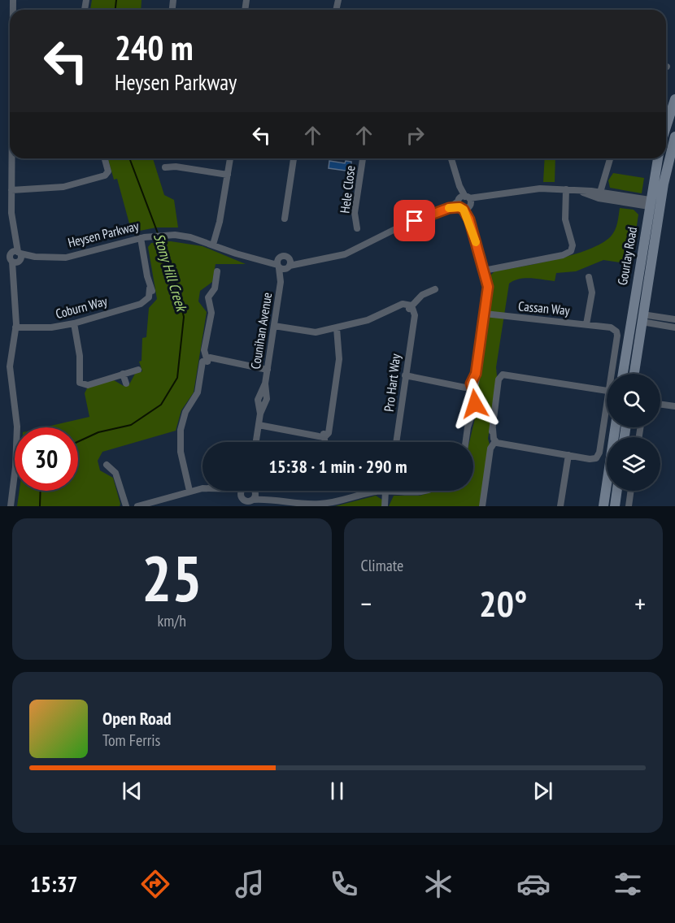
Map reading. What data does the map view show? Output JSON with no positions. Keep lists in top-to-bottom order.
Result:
{
  "streets": {
    "main road": ["Gourlay Road"],
    "street": [
      "Hele Close",
      "Heysen Parkway",
      "Coburn Way",
      "Cassan Way",
      "Counihan Avenue",
      "Pro Hart Way"
    ]
  },
  "crossings": [
    ["Heysen Parkway", "Coburn Way"],
    ["Heysen Parkway", "Counihan Avenue"]
  ],
  "water": ["Stony Hill Creek"],
  "page": {
    "turn": ["240 m", "Heysen Parkway"],
    "limit": "30",
    "trip": "15:38 · 1 min · 290 m",
    "tile": [
      ["25", "km/h"],
      "Climate"
    ],
    "heat": ["−", "20°", "+"],
    "song": ["Open Road", "Tom Ferris"],
    "tabs": "15:37"
  }
}
